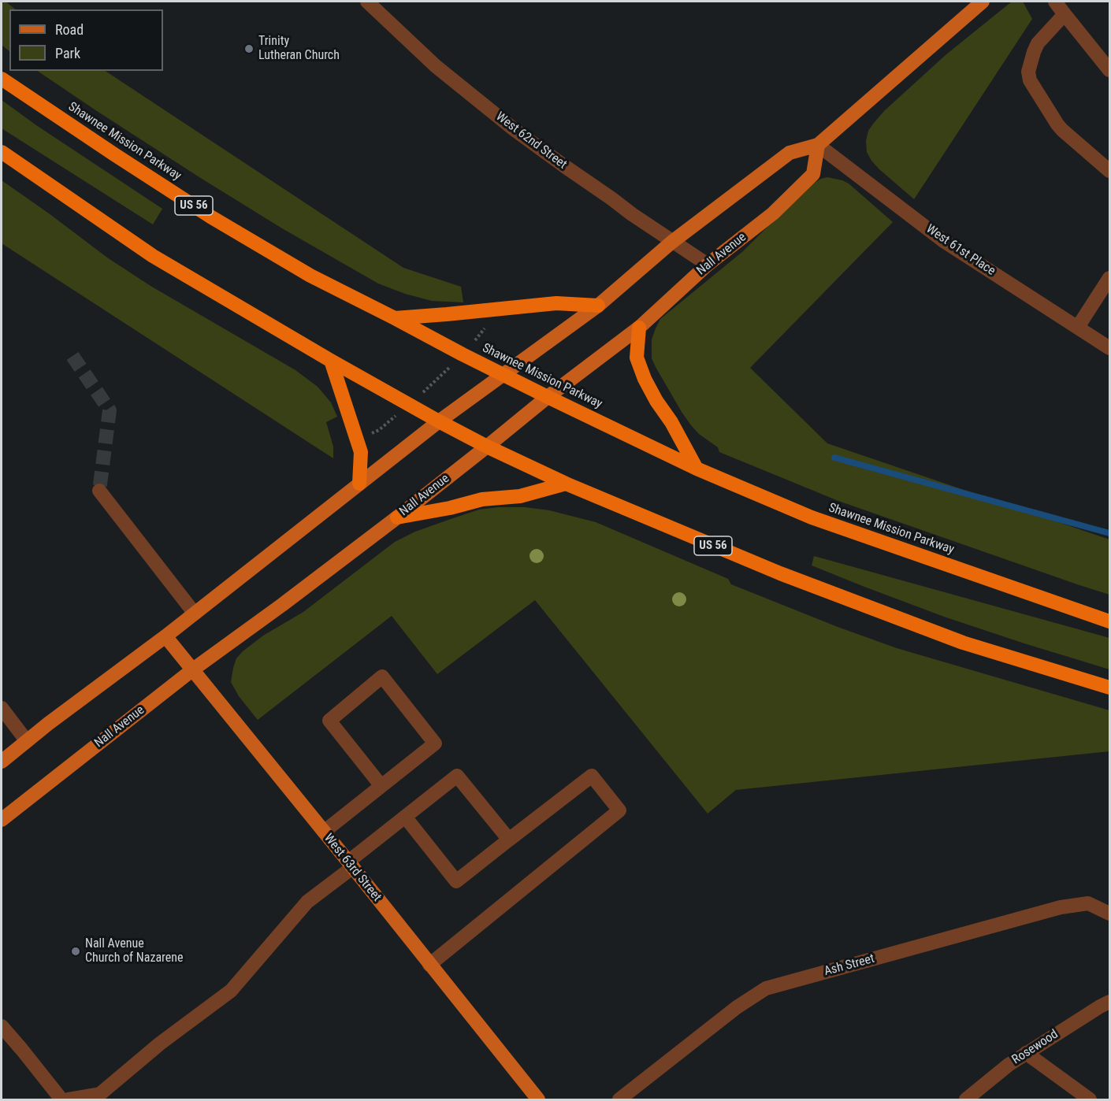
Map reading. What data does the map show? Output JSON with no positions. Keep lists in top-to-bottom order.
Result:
{
  "streets": {
    "highway": ["Shawnee Mission Parkway", "US 56"],
    "main road": ["Nall Avenue", "West 63rd Street"],
    "street": [
      "West 62nd Street",
      "West 61st Place",
      "Ash Street",
      "Rosewood"
    ]
  },
  "crossings": [
    ["West 62nd Street", "Nall Avenue"],
    ["Shawnee Mission Parkway", "Nall Avenue"],
    ["US 56", "Nall Avenue"],
    ["West 61st Place", "Nall Avenue"],
    ["Nall Avenue", "West 63rd Street"]
  ],
  "places": ["Trinity Lutheran Church", "Nall Avenue Church of Nazarene"],
  "legend": ["Road", "Park"]
}
